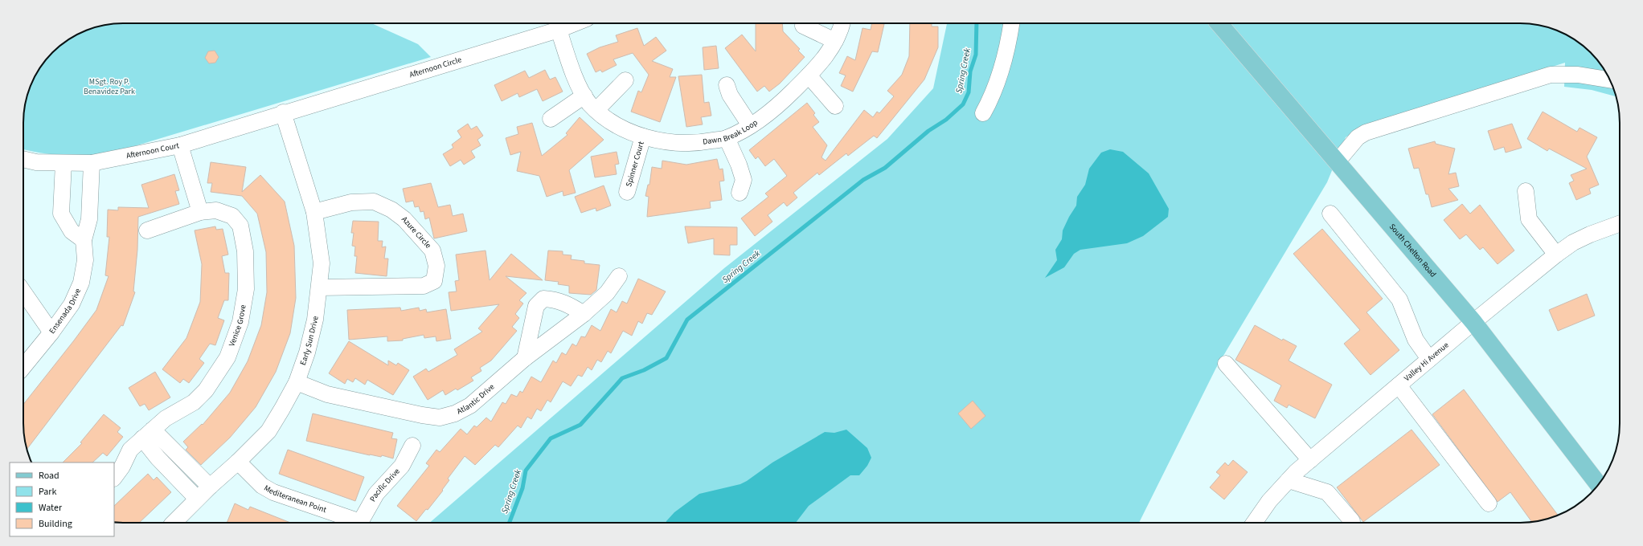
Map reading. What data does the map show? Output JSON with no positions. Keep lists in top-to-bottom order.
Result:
{
  "streets": {
    "main road": ["South Chelton Road"],
    "street": [
      "Afternoon Circle",
      "Dawn Break Loop",
      "Afternoon Court",
      "Spinner Court",
      "Azure Circle",
      "Ensenada Drive",
      "Venice Grove",
      "Early Sun Drive",
      "Valley Hi Avenue",
      "Atlantic Drive",
      "Pacific Drive",
      "Mediteranean Point"
    ]
  },
  "crossings": [
    ["Afternoon Circle", "Dawn Break Loop"],
    ["Afternoon Circle", "Afternoon Court"],
    ["Afternoon Circle", "Early Sun Drive"],
    ["Dawn Break Loop", "Spinner Court"],
    ["Afternoon Court", "Ensenada Drive"],
    ["Afternoon Court", "Early Sun Drive"],
    ["Azure Circle", "Early Sun Drive"],
    ["South Chelton Road", "Valley Hi Avenue"],
    ["Early Sun Drive", "Atlantic Drive"],
    ["Early Sun Drive", "Mediteranean Point"]
  ],
  "water": ["Spring Creek"],
  "parks": ["MSgt. Roy P. Benavidez Park"],
  "legend": [
    "Road",
    "Park",
    "Water",
    "Building"
  ]
}
